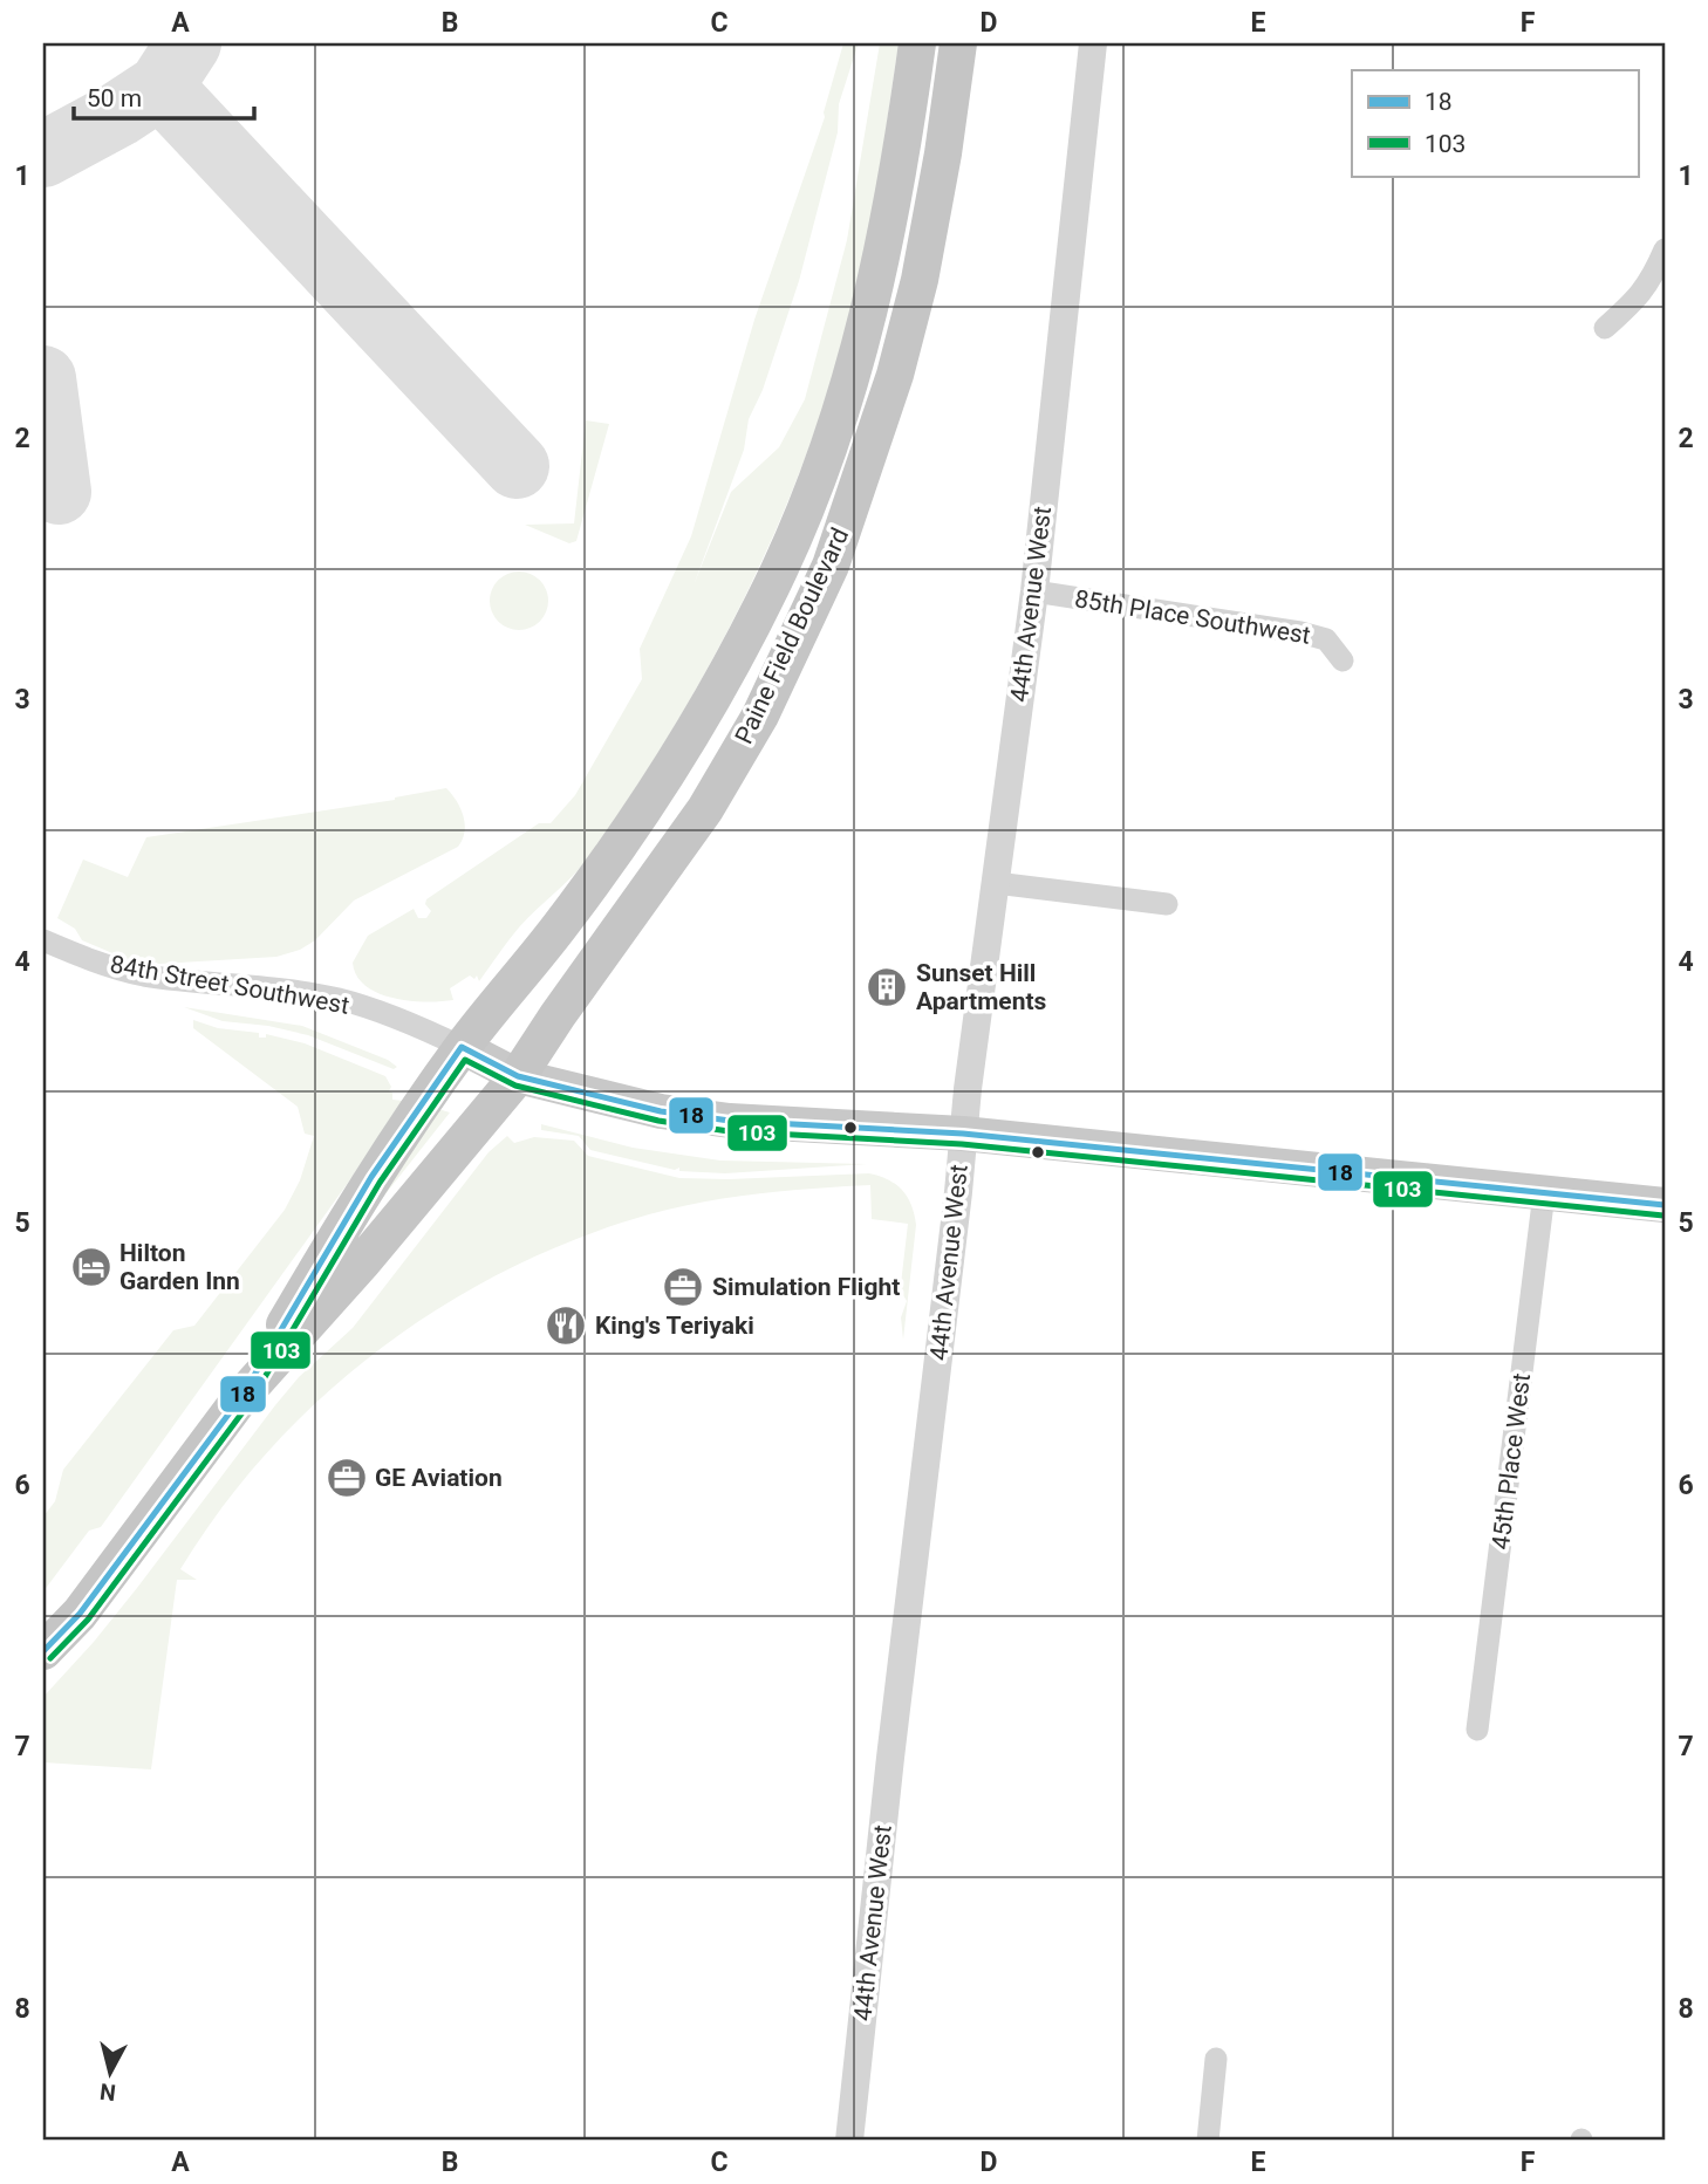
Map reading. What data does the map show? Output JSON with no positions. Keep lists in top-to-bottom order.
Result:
{
  "streets": {
    "highway": ["Paine Field Boulevard"],
    "main road": ["84th Street Southwest"],
    "street": ["44th Avenue West", "85th Place Southwest", "45th Place West"]
  },
  "crossings": [
    ["44th Avenue West", "85th Place Southwest"],
    ["44th Avenue West", "84th Street Southwest"],
    ["Paine Field Boulevard", "84th Street Southwest"],
    ["84th Street Southwest", "45th Place West"]
  ],
  "places": {
    "building": ["Sunset Hill Apartments"],
    "hotel": ["Hilton Garden Inn"],
    "office": ["Simulation Flight", "GE Aviation"],
    "restaurant": ["King's Teriyaki"]
  },
  "lines": ["transit line 18", "transit line 103"],
  "legend": ["18", "103"],
  "scale_bar": "50 m",
  "north": "bottom",
  "grid": {
    "columns": [
      "A",
      "B",
      "C",
      "D",
      "E",
      "F"
    ],
    "rows": [
      "1",
      "2",
      "3",
      "4",
      "5",
      "6",
      "7",
      "8"
    ]
  }
}
